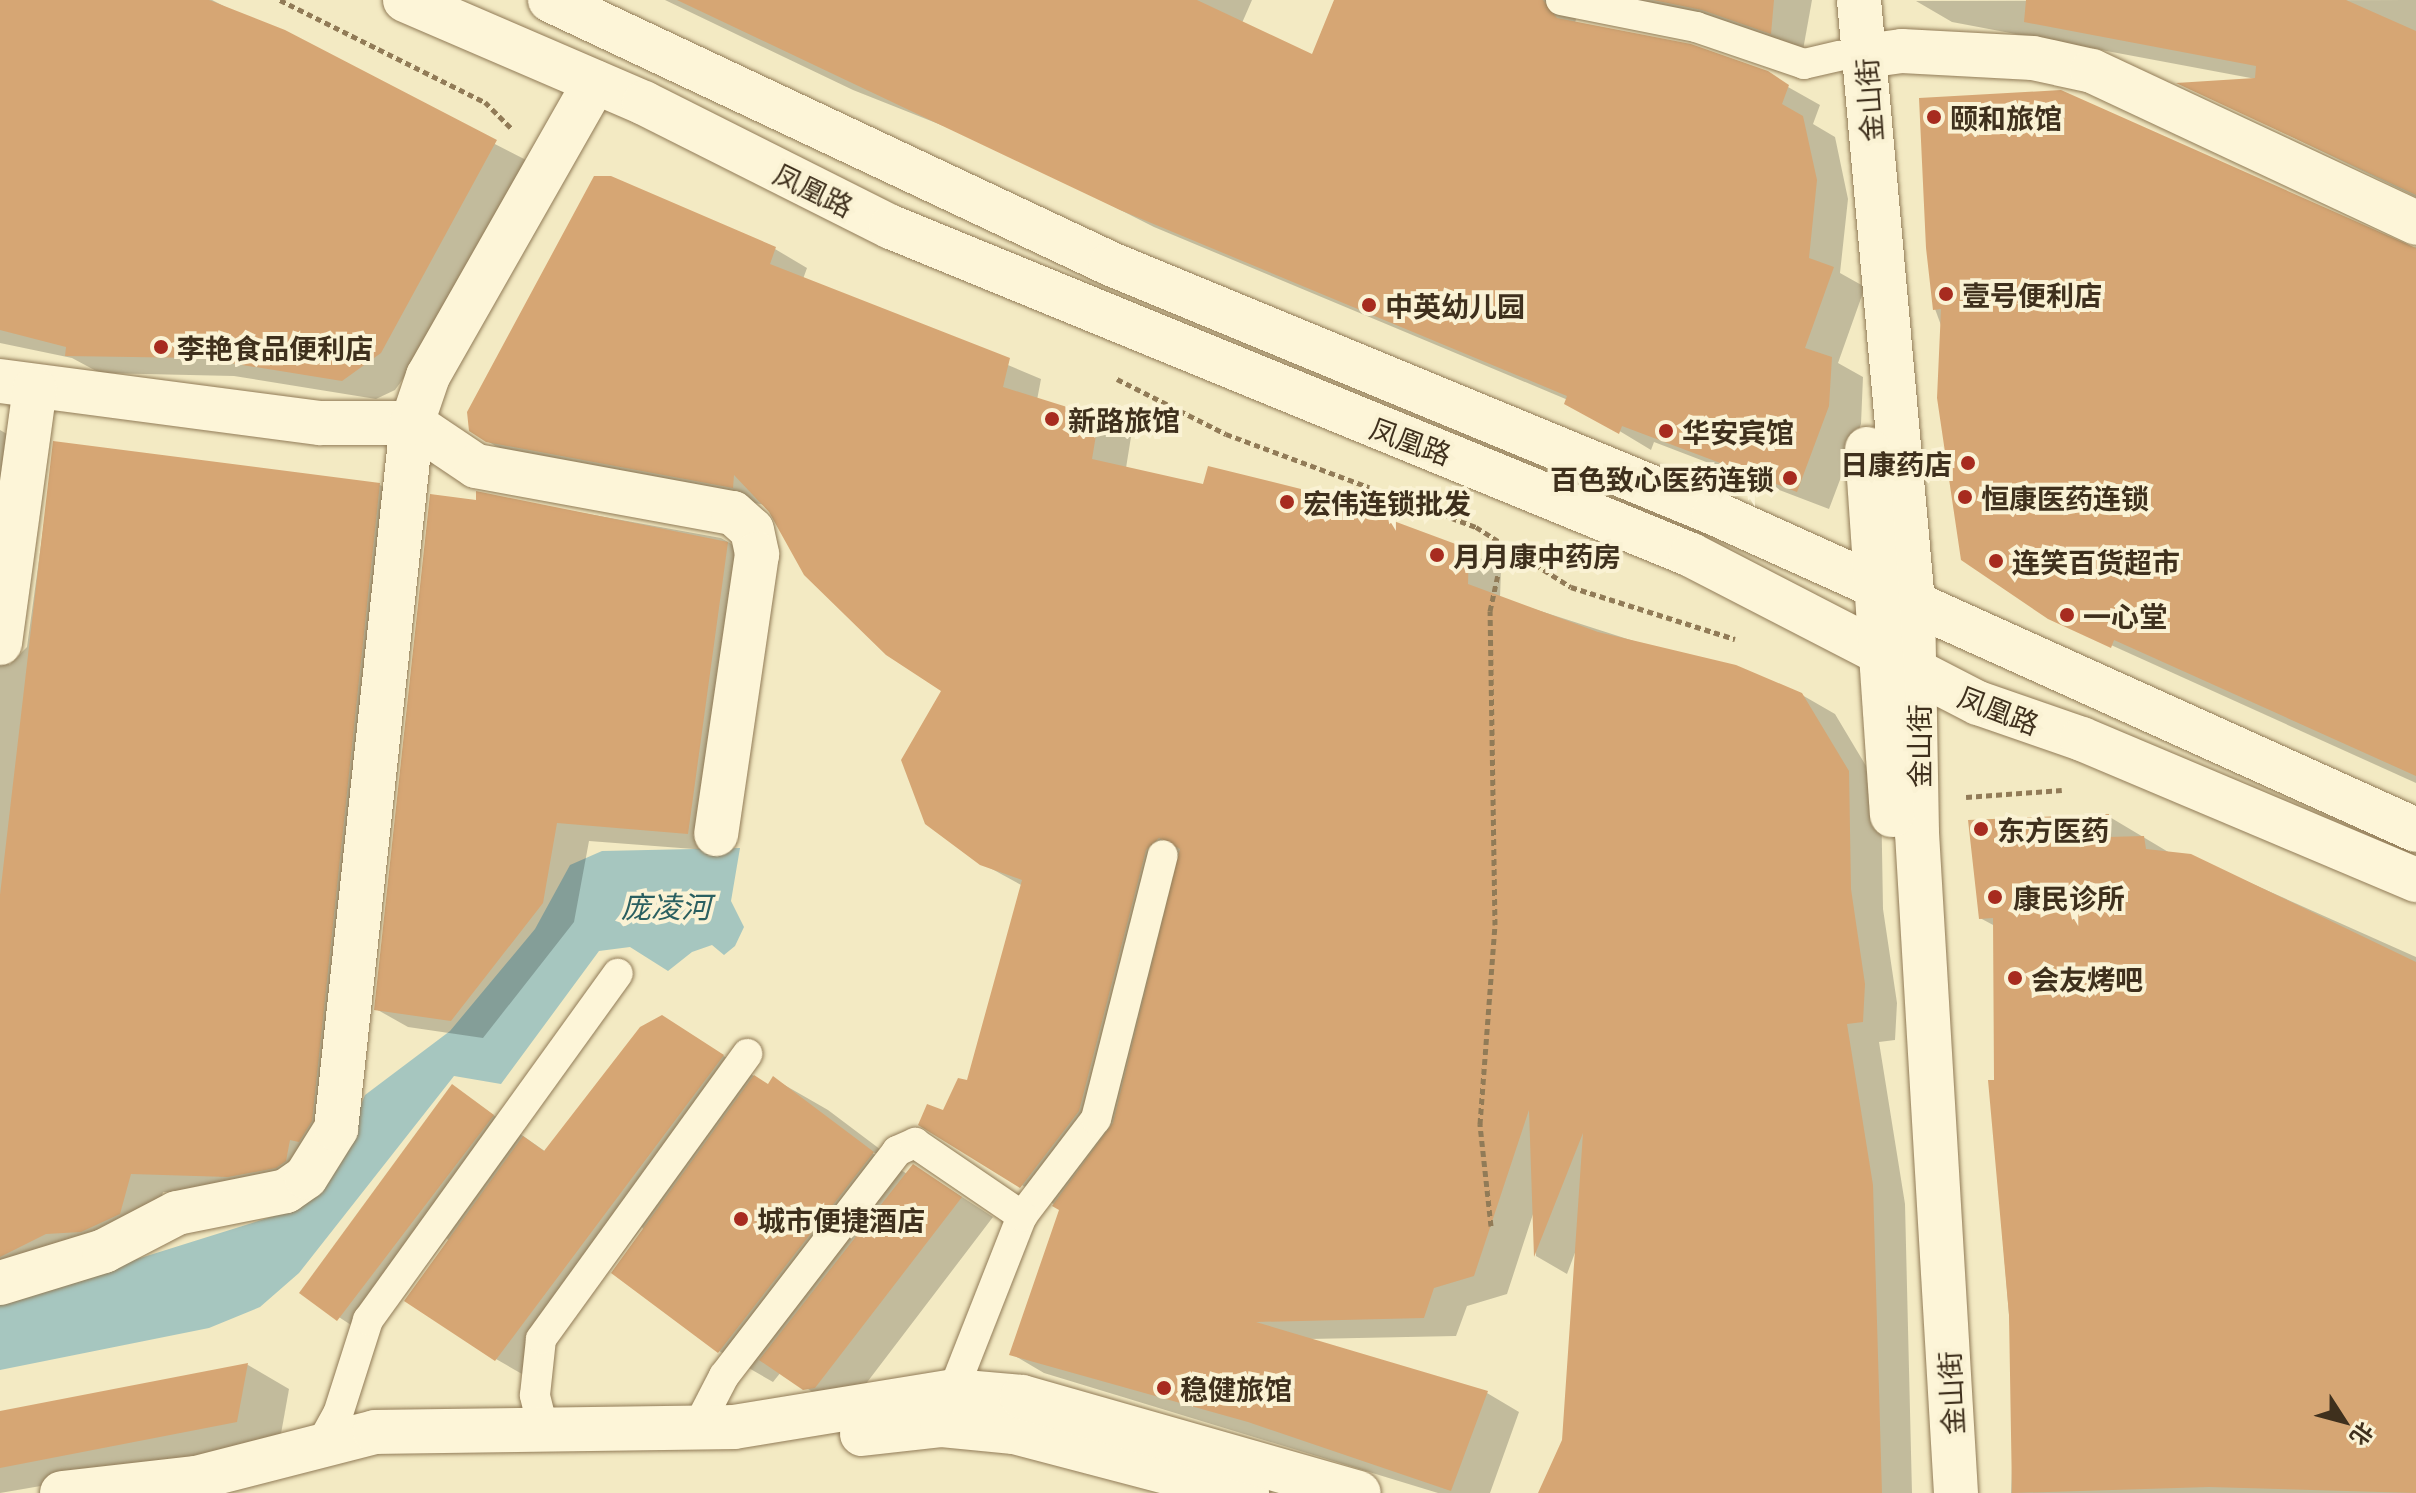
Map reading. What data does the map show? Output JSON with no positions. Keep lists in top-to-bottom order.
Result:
{
  "streets": {
    "main road": ["金山街", "凤凰路"]
  },
  "crossings": [
    ["金山街", "凤凰路"]
  ],
  "water": ["庞凌河"],
  "places": [
    "颐和旅馆",
    "壹号便利店",
    "中英幼儿园",
    "李艳食品便利店",
    "新路旅馆",
    "华安宾馆",
    "日康药店",
    "百色致心医药连锁",
    "恒康医药连锁",
    "宏伟连锁批发",
    "月月康中药房",
    "连笑百货超市",
    "一心堂",
    "东方医药",
    "康民诊所",
    "会友烤吧",
    "城市便捷酒店",
    "稳健旅馆"
  ],
  "north": "bottom right"
}
